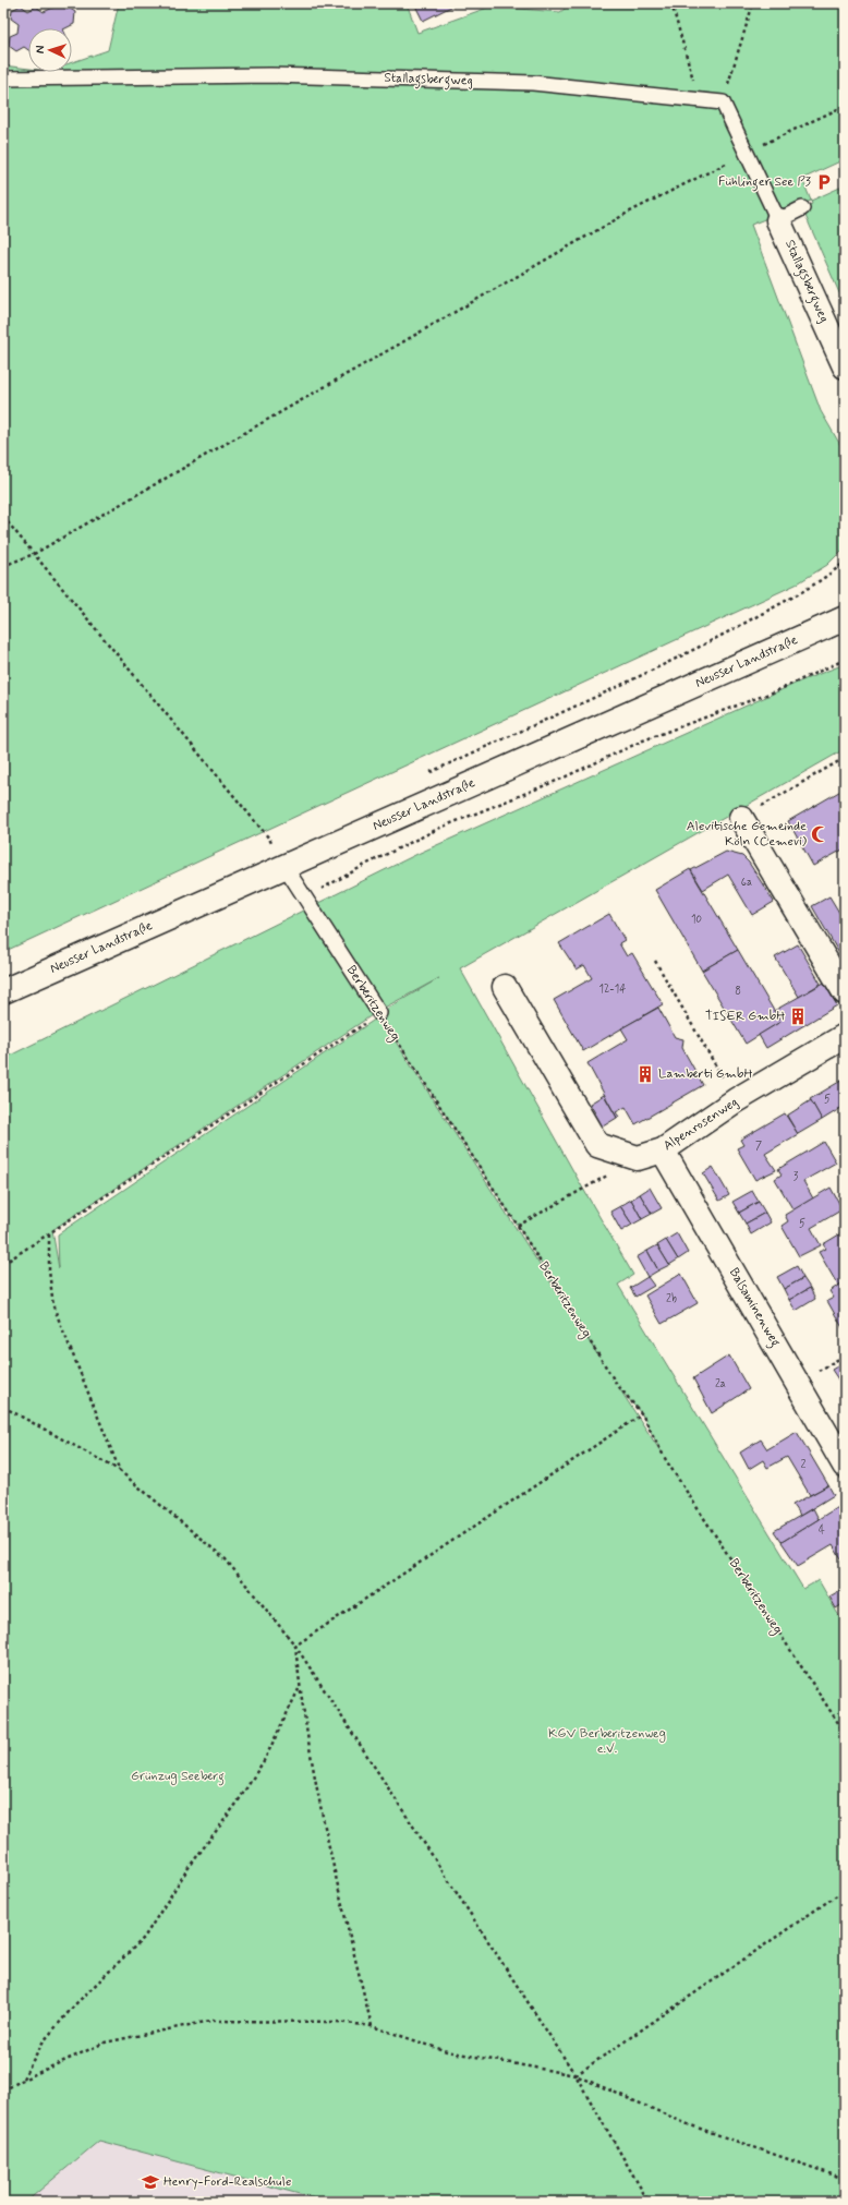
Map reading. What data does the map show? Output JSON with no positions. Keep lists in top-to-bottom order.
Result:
{
  "streets": {
    "street": [
      "Stallagsbergweg",
      "Neusser Landstraße",
      "Alpenrosenweg",
      "Balsaminenweg"
    ],
    "lane": ["Berberitzenweg"]
  },
  "crossings": [
    ["Neusser Landstraße", "Berberitzenweg"],
    ["Alpenrosenweg", "Balsaminenweg"]
  ],
  "parks": ["KGV Berberitzenweg e.V.", "Grünzug Seeberg"],
  "places": {
    "parking": ["Fühlinger See P3"],
    "mosque": ["Alevitische Gemeinde Köln (Cemevi)"],
    "building": ["TISER GmbH", "Lamberti GmbH"],
    "school or university": ["Henry-Ford-Realschule"]
  },
  "house_numbers": [
    "6a",
    "10",
    "12-14",
    "8",
    "5",
    "7",
    "3",
    "5",
    "2b",
    "2a",
    "2",
    "4"
  ],
  "north": "left"
}
